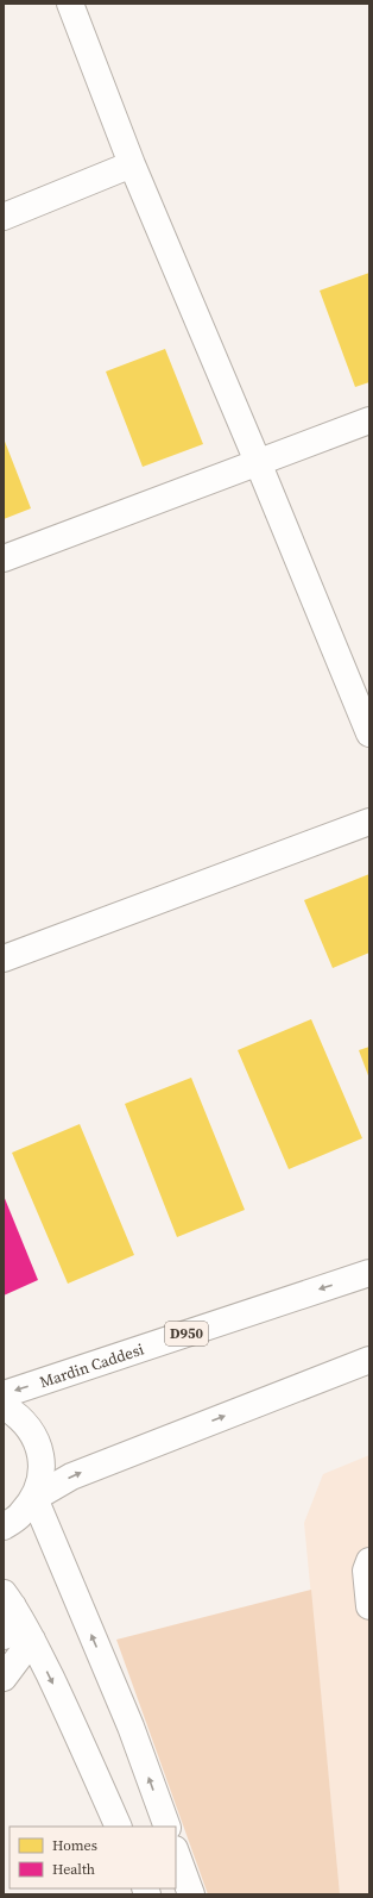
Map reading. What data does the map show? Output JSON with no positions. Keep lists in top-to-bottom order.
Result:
{
  "streets": {
    "main road": ["D950", "Mardin Caddesi"]
  },
  "legend": ["Homes", "Health"]
}
